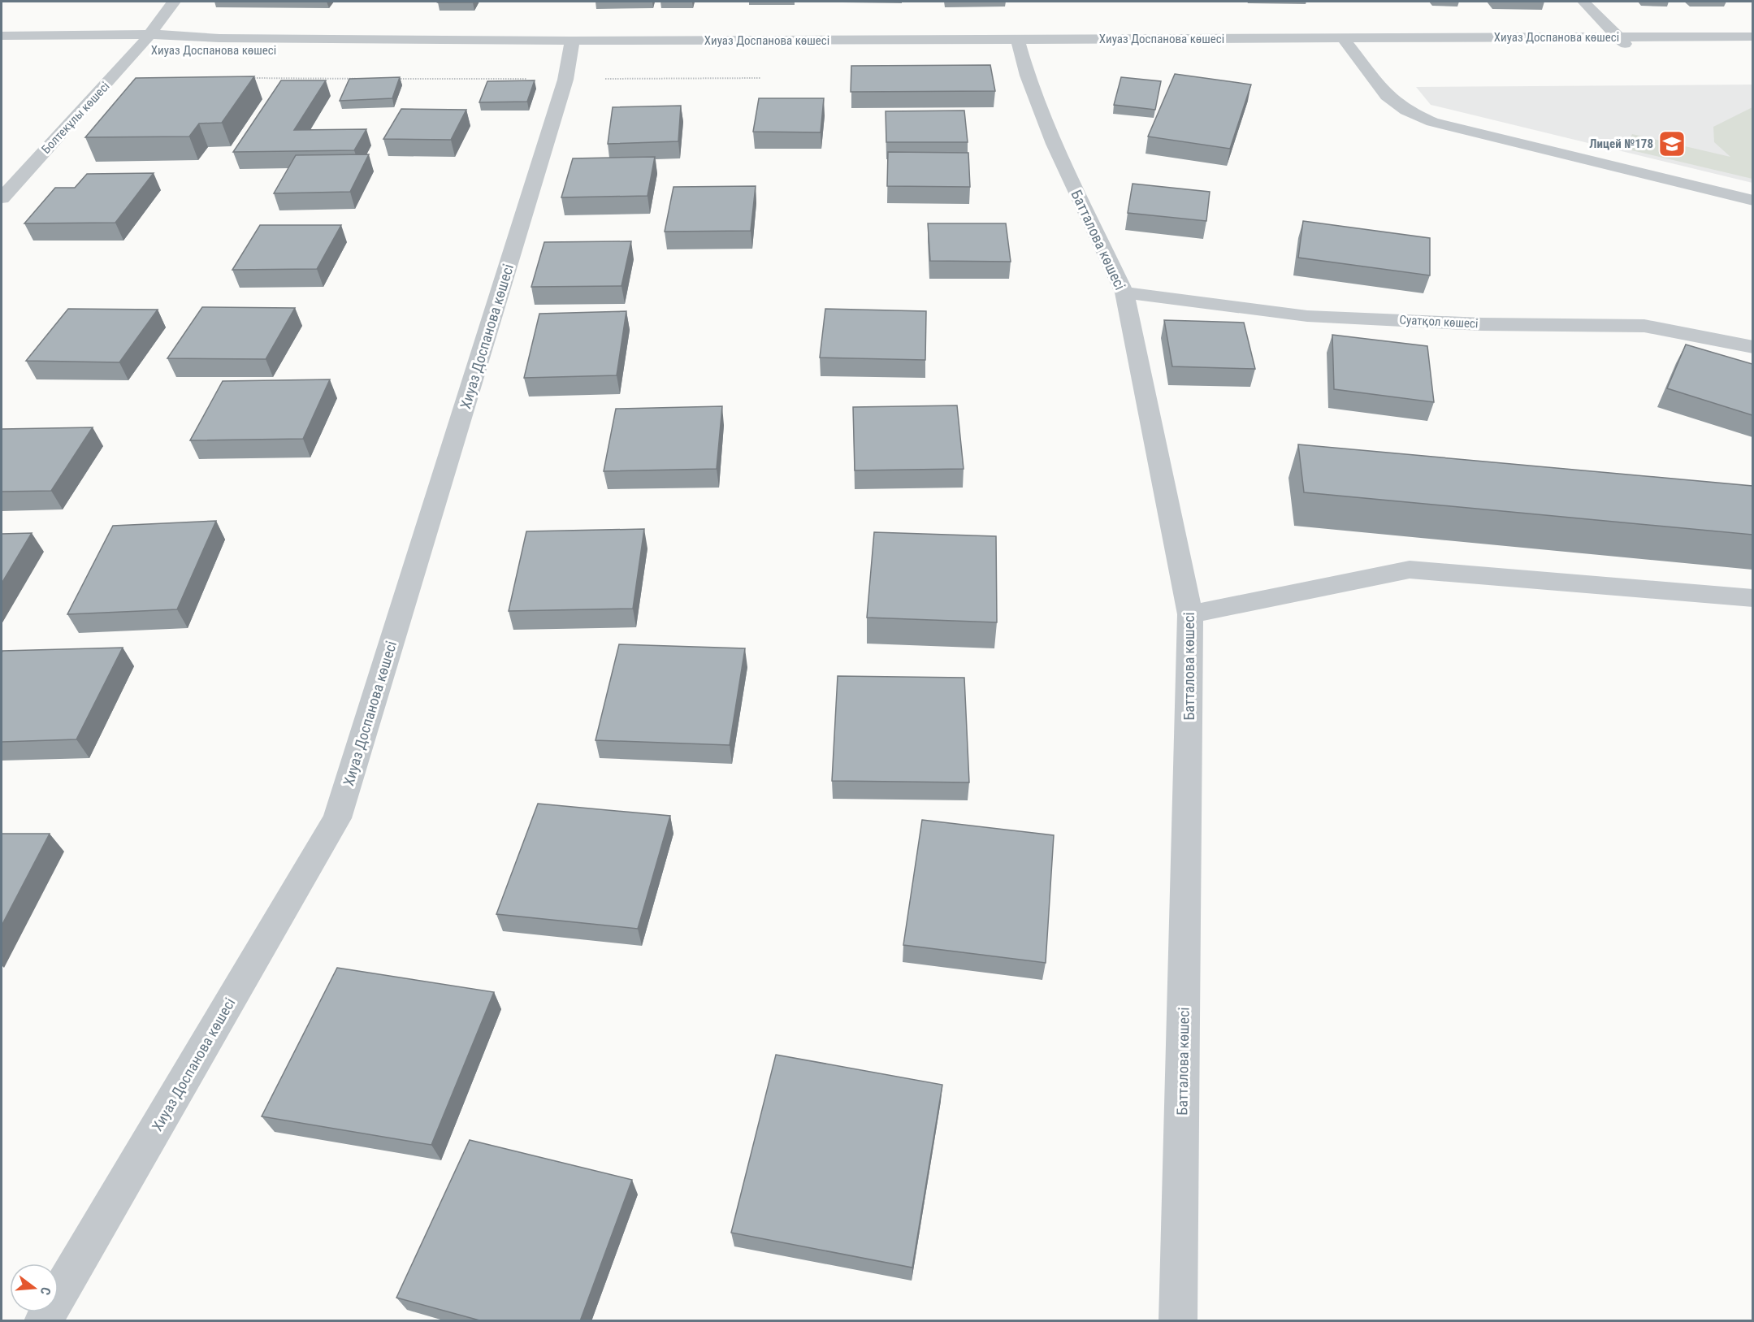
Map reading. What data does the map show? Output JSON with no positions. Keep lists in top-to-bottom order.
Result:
{
  "streets": {
    "street": [
      "Хиуаз Доспанова көшесі",
      "Болтекұлы көшесі",
      "Батталова көшесі",
      "Суатқол көшесі"
    ]
  },
  "crossings": [
    ["Хиуаз Доспанова көшесі", "Болтекұлы көшесі"],
    ["Хиуаз Доспанова көшесі", "Батталова көшесі"],
    ["Батталова көшесі", "Суатқол көшесі"]
  ],
  "places": {
    "school or university": ["Лицей №178"]
  },
  "north": "right"
}
